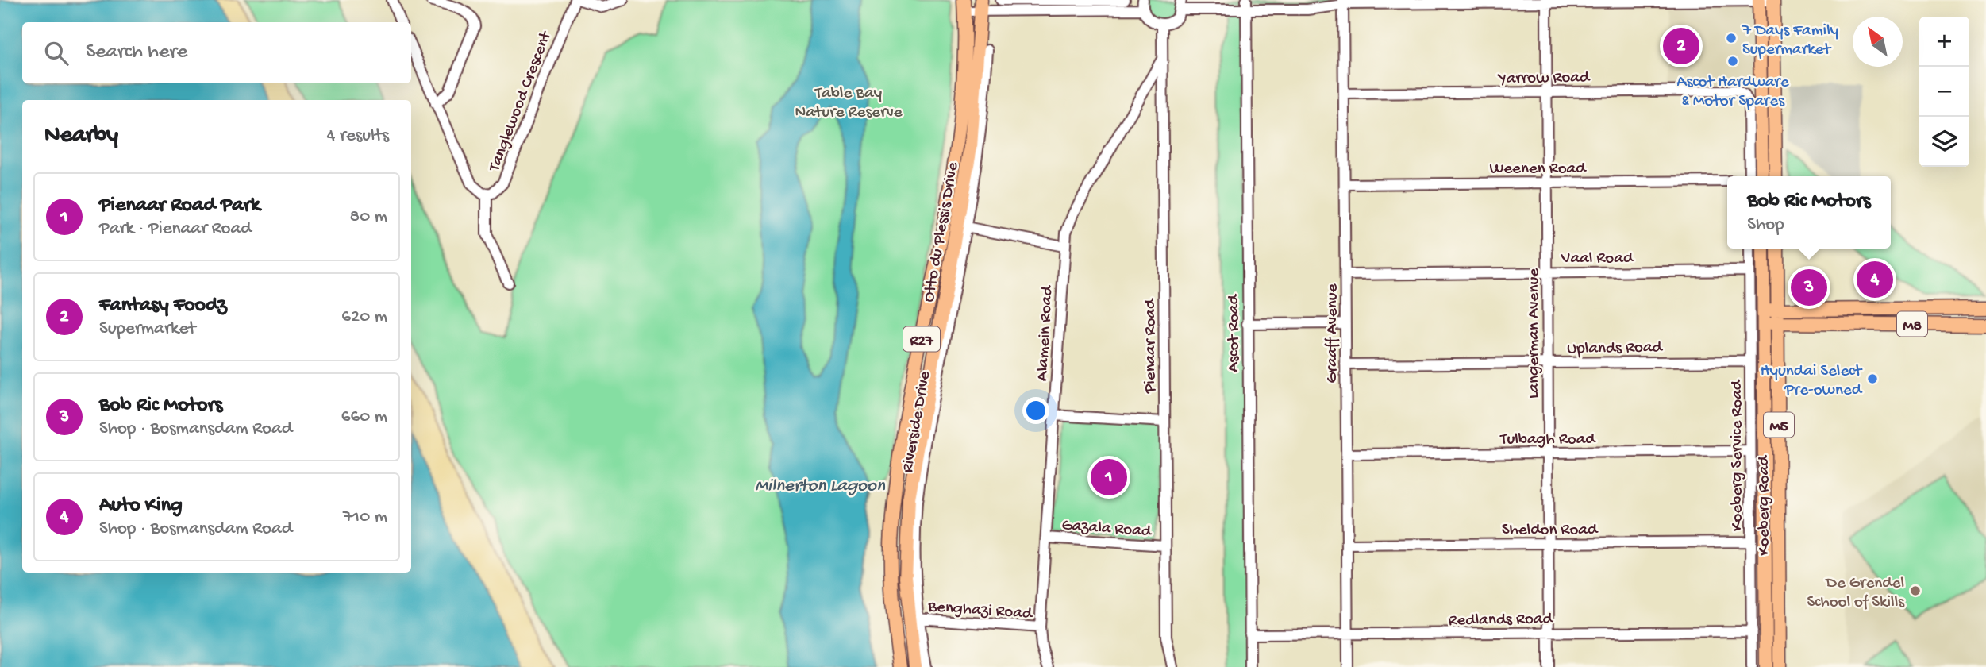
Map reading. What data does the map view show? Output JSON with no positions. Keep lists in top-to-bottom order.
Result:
{
  "streets": {
    "main road": [
      "Otto du Plessis Drive",
      "M8",
      "R27",
      "M5",
      "Koeberg Road"
    ],
    "street": [
      "Yarrow Road",
      "Tanglewood Crescent",
      "Weenen Road",
      "Vaal Road",
      "Alamein Road",
      "Ascot Road",
      "Graaff Avenue",
      "Langerman Avenue",
      "Pienaar Road",
      "Uplands Road",
      "Riverside Drive",
      "Tulbagh Road",
      "Koeberg Service Road",
      "Gazala Road",
      "Sheldon Road",
      "Benghazi Road",
      "Redlands Road"
    ]
  },
  "crossings": [
    ["Yarrow Road", "Graaff Avenue"],
    ["Yarrow Road", "Langerman Avenue"],
    ["Weenen Road", "Graaff Avenue"],
    ["Weenen Road", "Langerman Avenue"],
    ["Vaal Road", "Graaff Avenue"],
    ["Vaal Road", "Langerman Avenue"],
    ["Vaal Road", "Koeberg Service Road"],
    ["M8", "Koeberg Road"],
    ["Alamein Road", "Pienaar Road"],
    ["Alamein Road", "Gazala Road"],
    ["Alamein Road", "Benghazi Road"],
    ["Ascot Road", "Redlands Road"],
    ["Graaff Avenue", "Uplands Road"],
    ["Graaff Avenue", "Tulbagh Road"],
    ["Graaff Avenue", "Sheldon Road"],
    ["Graaff Avenue", "Redlands Road"],
    ["Langerman Avenue", "Uplands Road"],
    ["Langerman Avenue", "Tulbagh Road"],
    ["Langerman Avenue", "Sheldon Road"],
    ["Langerman Avenue", "Redlands Road"],
    ["Pienaar Road", "Gazala Road"],
    ["Uplands Road", "Koeberg Service Road"],
    ["Riverside Drive", "Benghazi Road"],
    ["Tulbagh Road", "Koeberg Service Road"],
    ["Koeberg Service Road", "Sheldon Road"],
    ["Koeberg Service Road", "Redlands Road"]
  ],
  "water": ["Milnerton Lagoon"],
  "parks": ["Table Bay Nature Reserve"],
  "places": [
    "7 Days Family Supermarket",
    "Ascot Hardware & Motor Spares",
    "Hyundai Select Pre-owned",
    "De Grendel School of Skills"
  ],
  "north": "top left",
  "page": {
    "map_buttons": ["+", "−"],
    "search": "Search here",
    "pins": [
      "2",
      "4",
      "3",
      "1"
    ],
    "heading": ["Nearby", "4 results"],
    "list": [
      {
        "mark": "1",
        "name": "Pienaar Road Park",
        "note": "Park · Pienaar Road",
        "value": "80 m"
      },
      {
        "mark": "2",
        "name": "Fantasy Foodz",
        "note": "Supermarket",
        "value": "620 m"
      },
      {
        "mark": "3",
        "name": "Bob Ric Motors",
        "note": "Shop · Bosmansdam Road",
        "value": "660 m"
      },
      {
        "mark": "4",
        "name": "Auto King",
        "note": "Shop · Bosmansdam Road",
        "value": "710 m"
      }
    ],
    "popup": ["Bob Ric Motors", "Shop"]
  }
}
